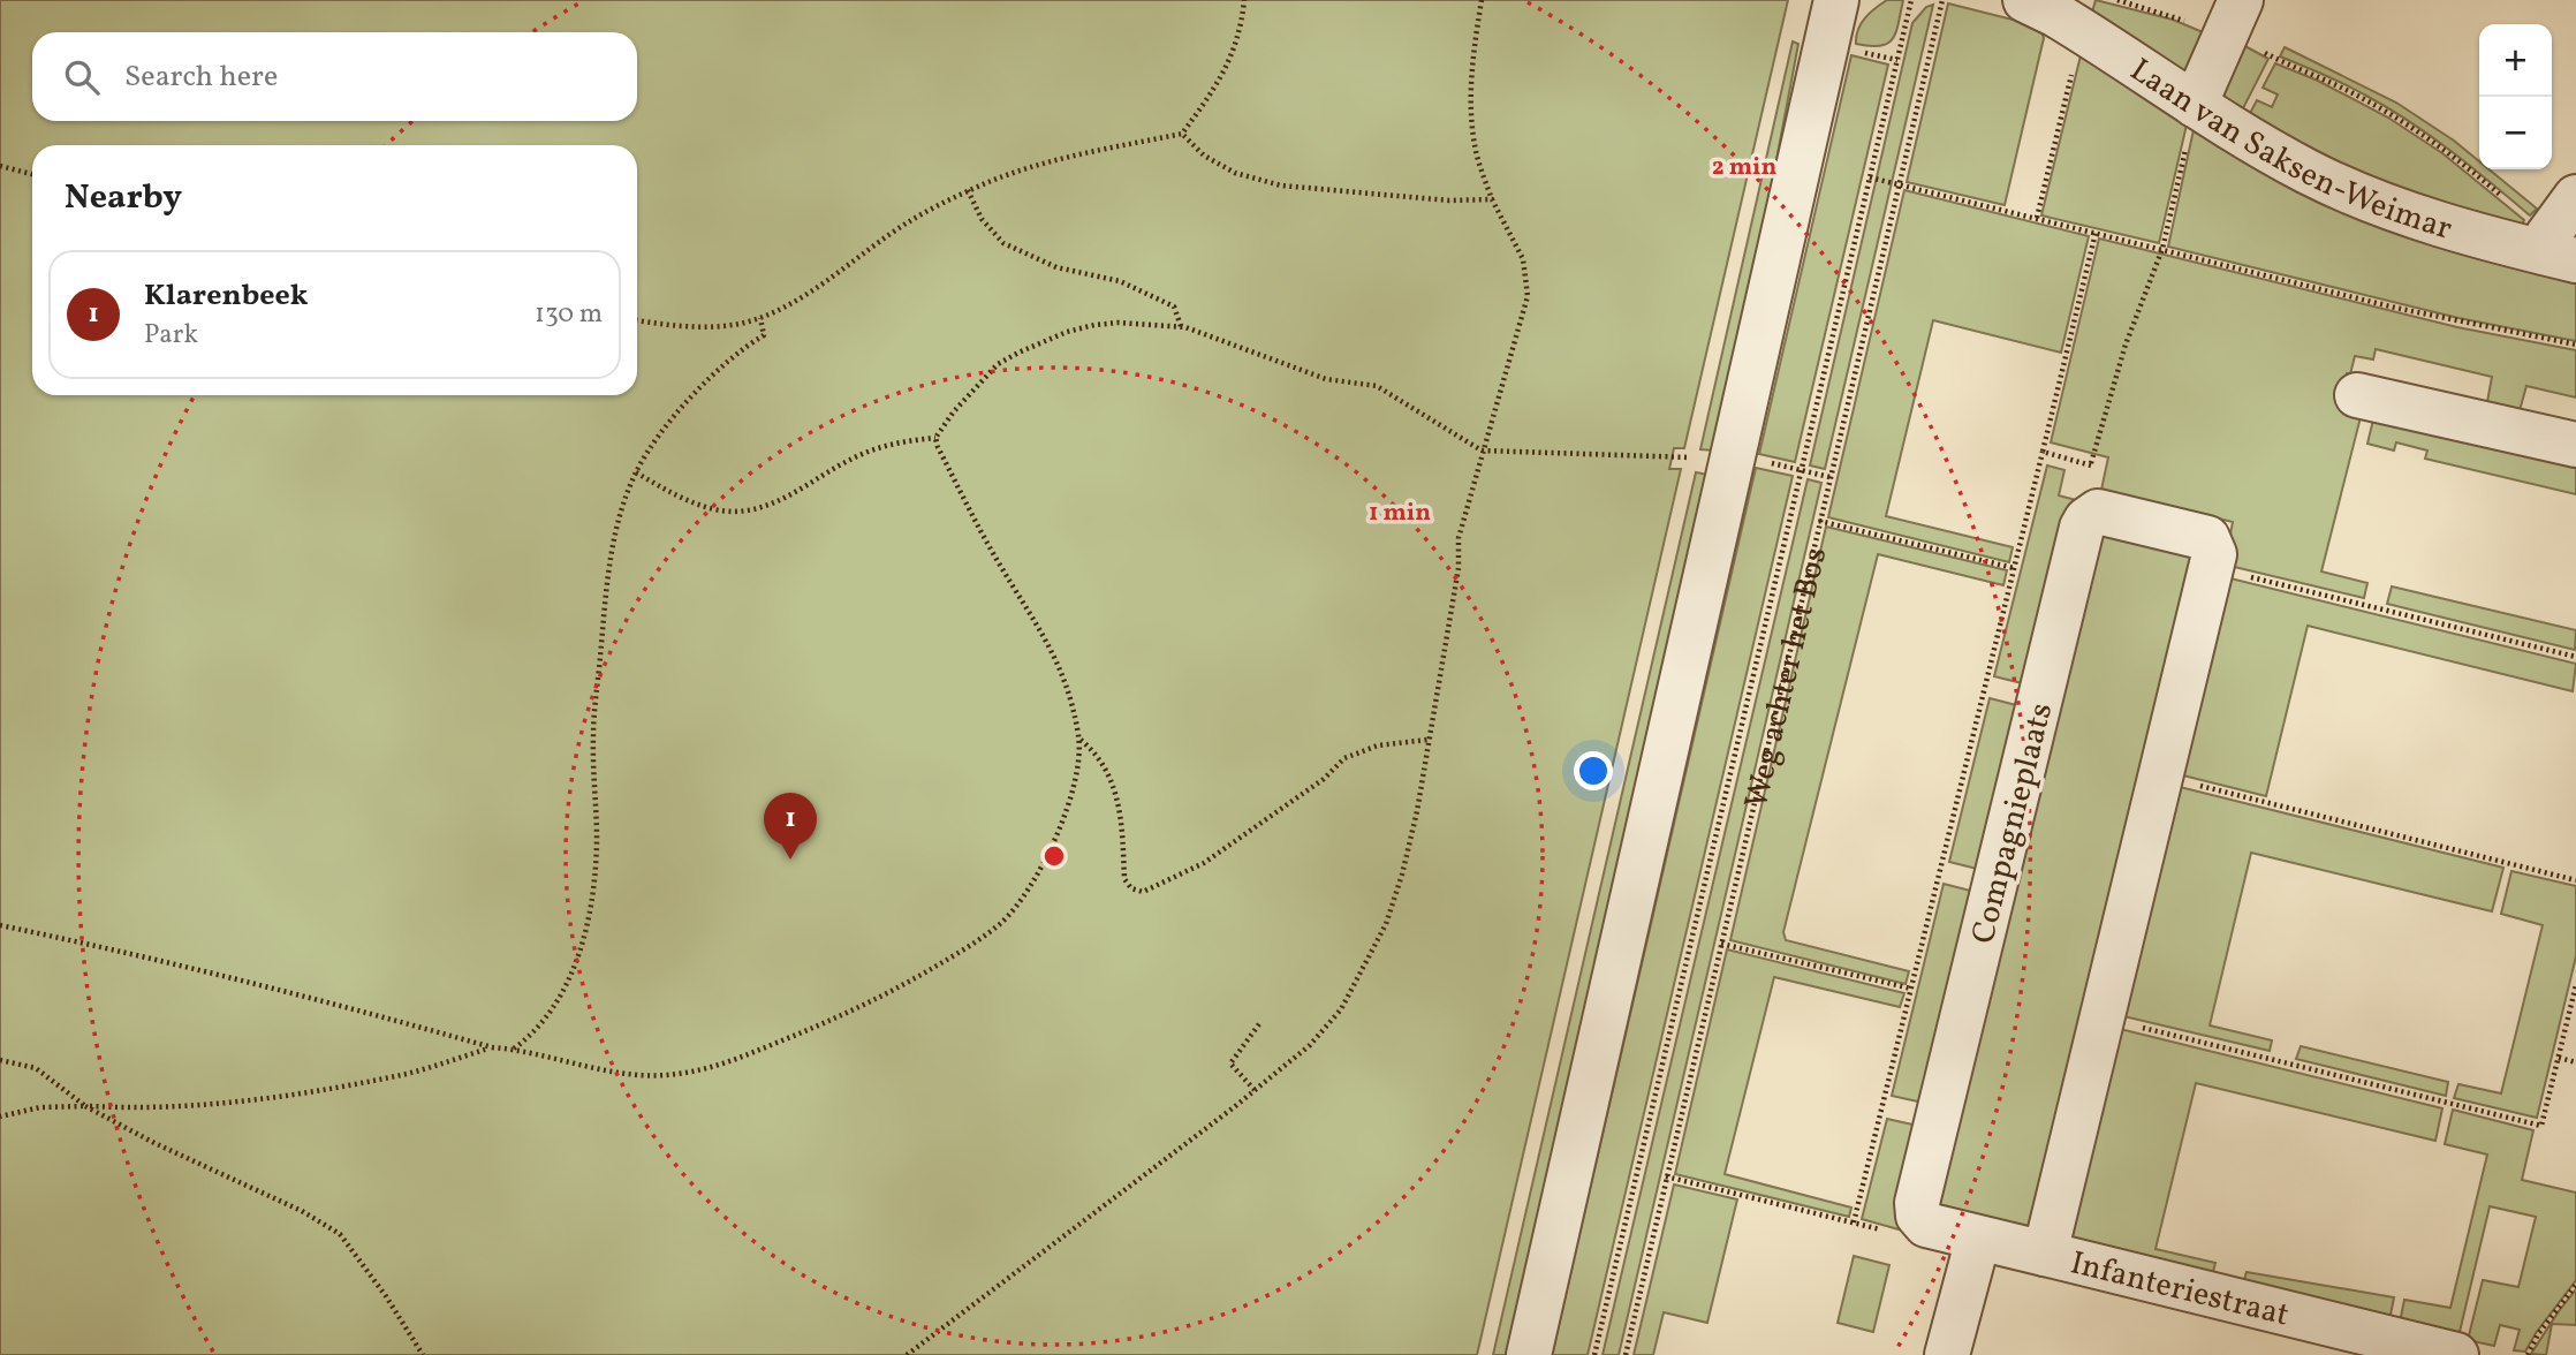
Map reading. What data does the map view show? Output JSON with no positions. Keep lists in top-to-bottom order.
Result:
{
  "streets": {
    "street": ["Laan van Saksen-Weimar", "Compagnieplaats", "Infanteriestraat"],
    "path": ["Weg achter het Bos"]
  },
  "page": {
    "map_buttons": ["+", "−"],
    "search": "Search here",
    "heading": "Nearby",
    "list": [
      {
        "mark": "1",
        "name": "Klarenbeek",
        "note": "Park",
        "value": "130 m"
      }
    ],
    "pins": "1"
  },
  "rings": ["2 min", "1 min"]
}
